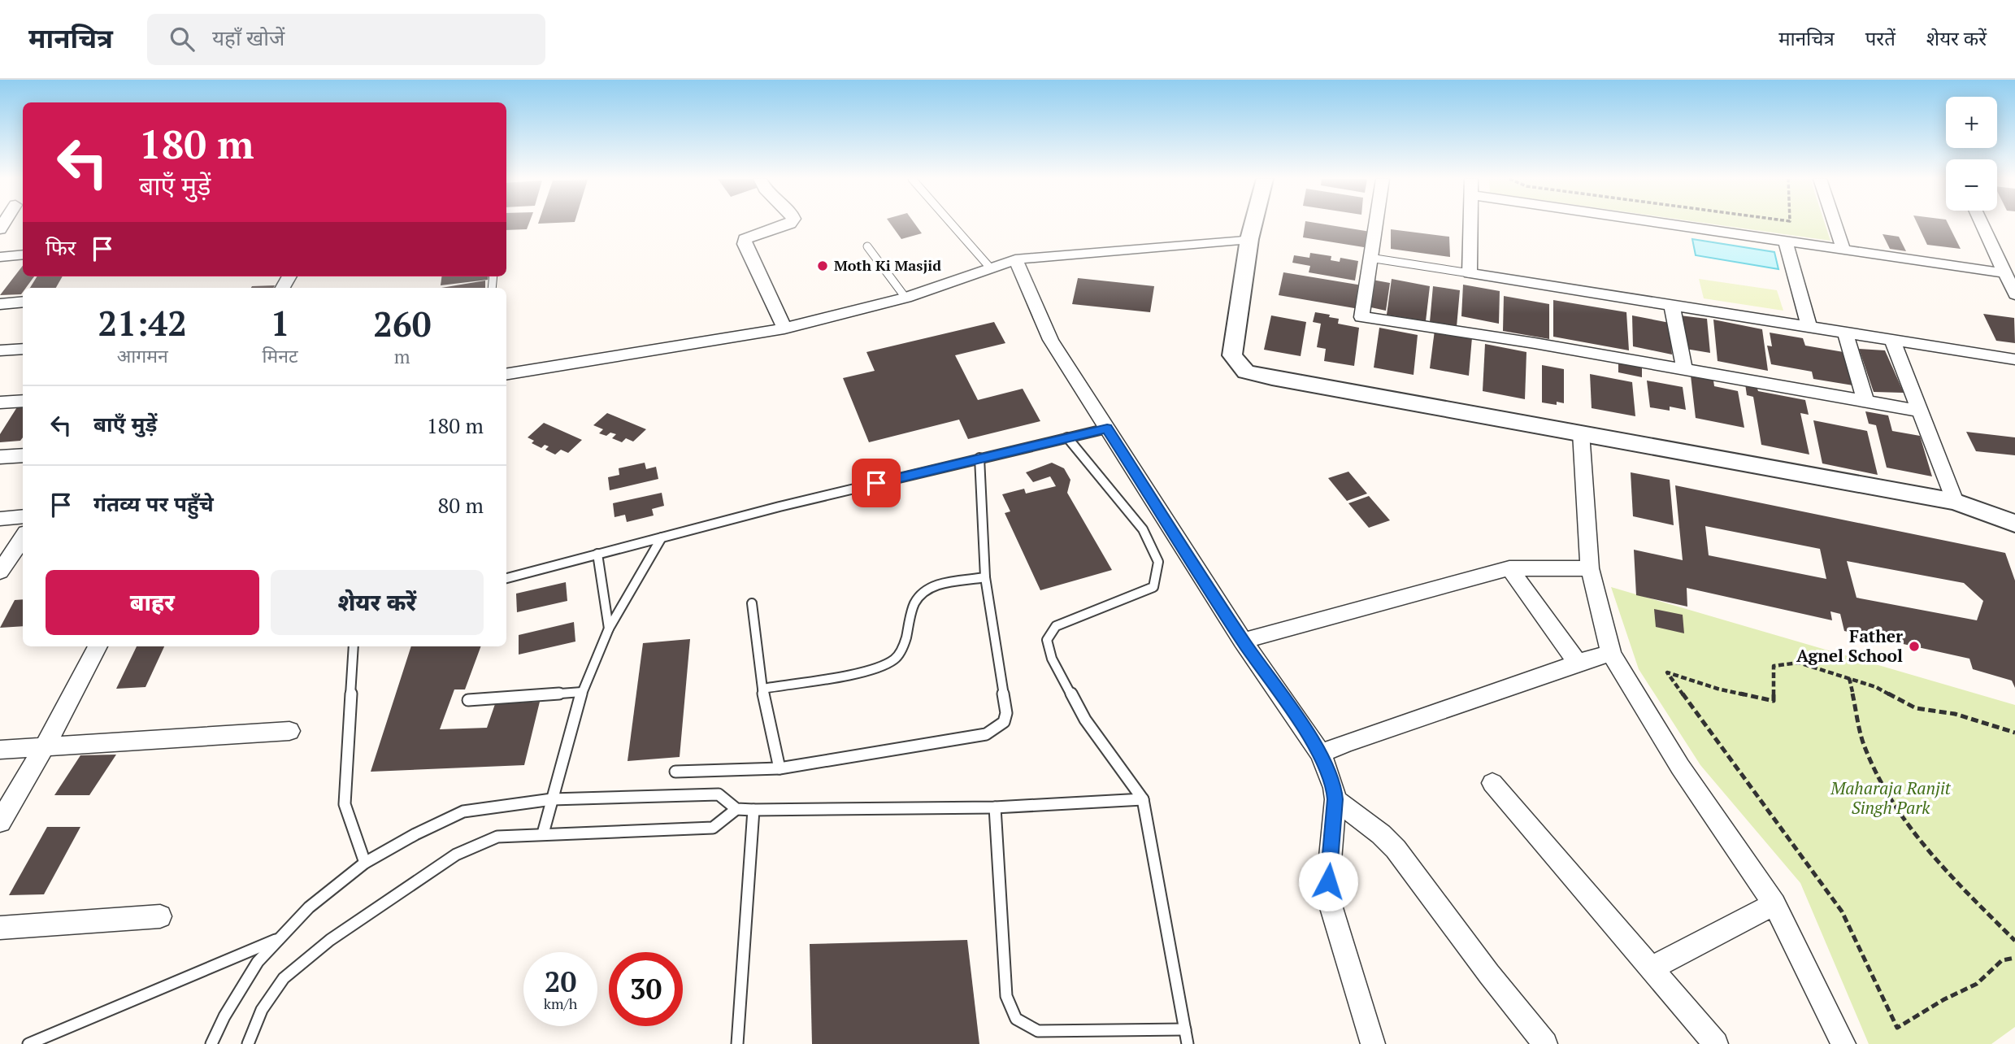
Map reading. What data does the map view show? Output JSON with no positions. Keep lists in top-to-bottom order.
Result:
{
  "parks": ["Maharaja Ranjit Singh Park"],
  "places": ["Moth Ki Masjid", "Father Agnel School"],
  "page": {
    "header": "मानचित्र",
    "search": "यहाँ खोजें",
    "nav": ["मानचित्र", "परतें", "शेयर करें"],
    "map_buttons": ["+", "−"],
    "turn": ["180 m", "बाएँ मुड़ें"],
    "then": "फिर",
    "eta": [
      "21:42",
      "आगमन",
      "1",
      "मिनट",
      "260",
      "m"
    ],
    "list": [
      {
        "name": "बाएँ मुड़ें",
        "value": "180 m"
      },
      {
        "name": "गंतव्य पर पहुँचे",
        "value": "80 m"
      }
    ],
    "buttons": ["बाहर", "शेयर करें"],
    "speed": "20 km/h",
    "limit": "30"
  }
}
